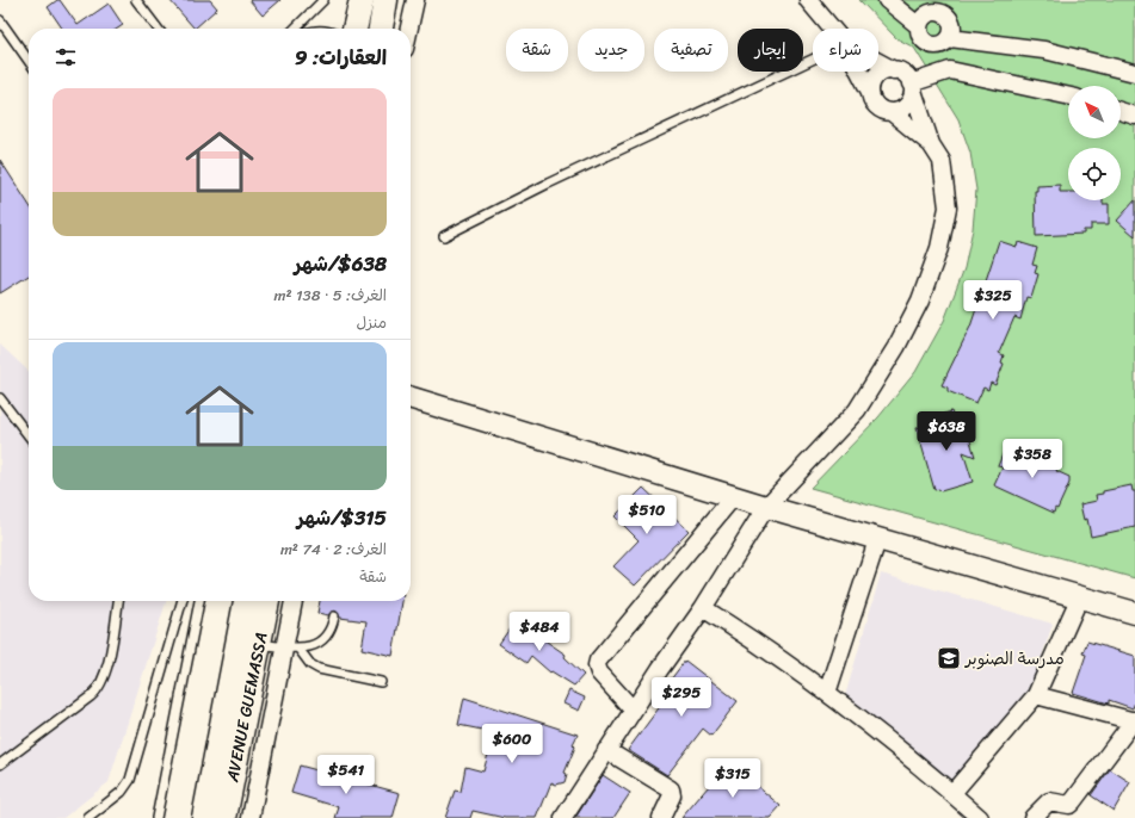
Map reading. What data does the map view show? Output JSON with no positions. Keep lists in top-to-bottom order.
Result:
{
  "streets": {
    "main road": ["AVENUE GUEMASSA"]
  },
  "places": {
    "school or university": ["مدرسة الصنوبر"]
  },
  "north": "top left",
  "page": {
    "chip": [
      "شراء",
      "إيجار",
      "تصفية",
      "جديد",
      "شقة"
    ],
    "heading": "العقارات: 9",
    "list": [
      {
        "name": "$638/شهر",
        "note": "الغرف: 5 · 138 m² · منزل"
      },
      {
        "name": "$315/شهر",
        "note": "الغرف: 2 · 74 m² · شقة"
      }
    ],
    "price": [
      "$325",
      "$638",
      "$358",
      "$510",
      "$484",
      "$295",
      "$600",
      "$541",
      "$315"
    ]
  }
}
